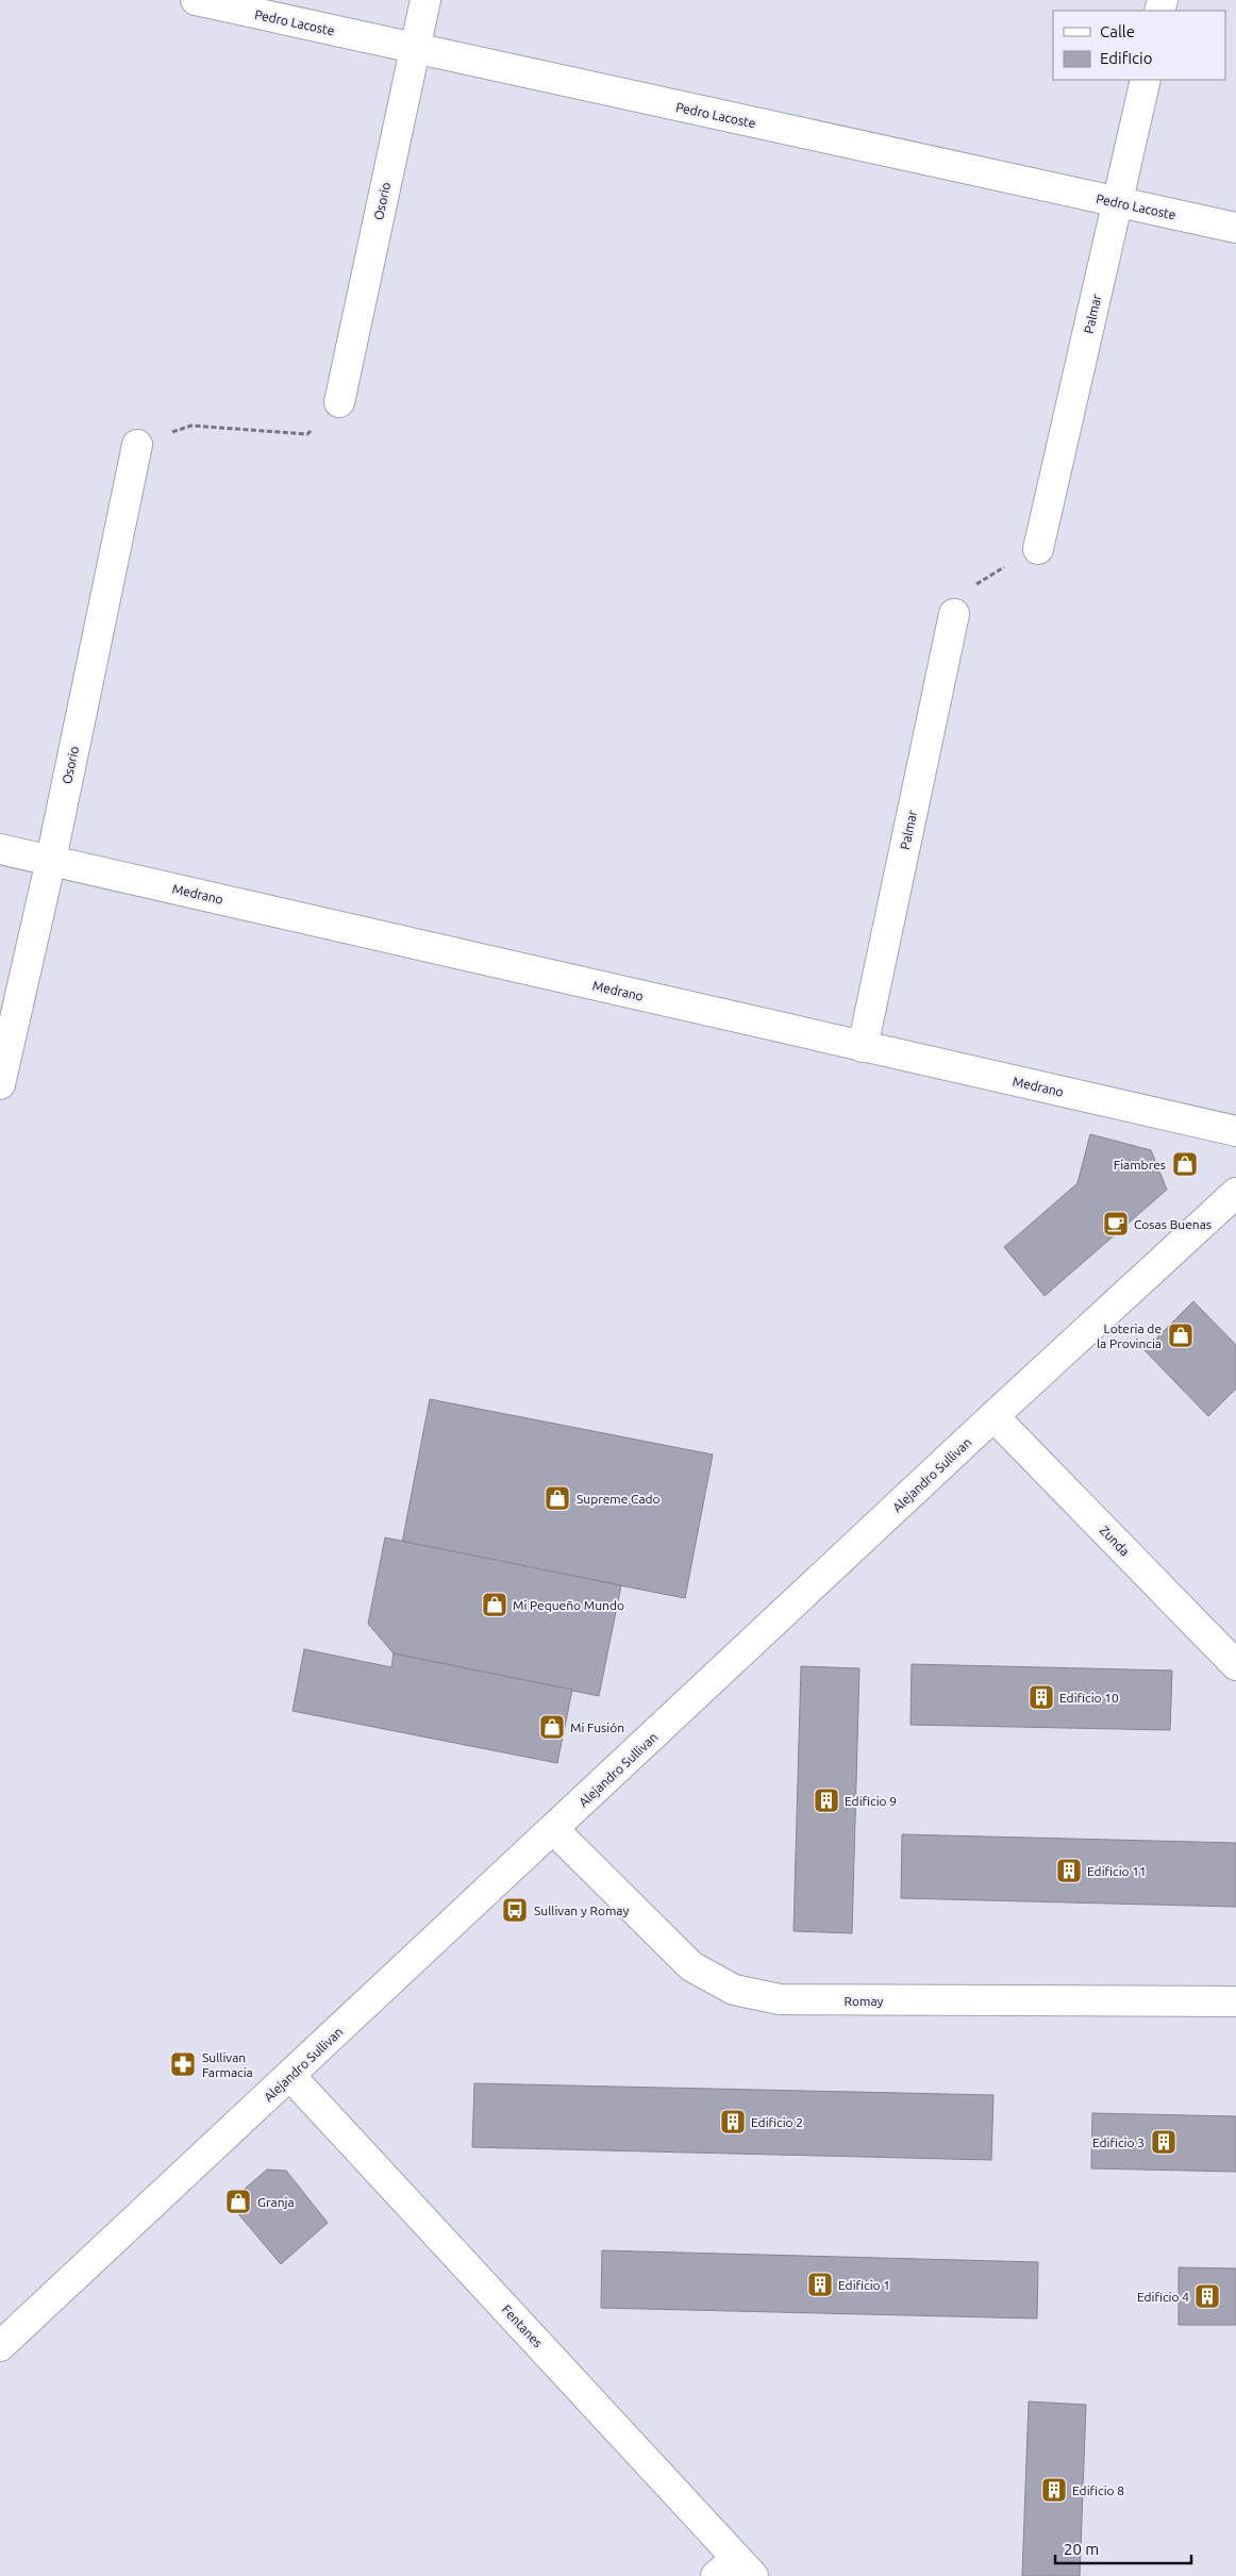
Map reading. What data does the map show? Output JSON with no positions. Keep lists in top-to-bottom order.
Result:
{
  "streets": {
    "street": [
      "Pedro Lacoste",
      "Osorio",
      "Palmar",
      "Medrano",
      "Alejandro Sullivan",
      "Zunda",
      "Romay",
      "Fentanes"
    ]
  },
  "crossings": [
    ["Pedro Lacoste", "Osorio"],
    ["Pedro Lacoste", "Palmar"],
    ["Osorio", "Medrano"],
    ["Palmar", "Medrano"],
    ["Alejandro Sullivan", "Zunda"],
    ["Alejandro Sullivan", "Romay"],
    ["Alejandro Sullivan", "Fentanes"]
  ],
  "places": {
    "shop": [
      "Fiambres",
      "Loteria de la Provincia",
      "Supreme Cado",
      "Mi Pequeño Mundo",
      "Mi Fusión",
      "Granja"
    ],
    "cafe": ["Cosas Buenas"],
    "building": [
      "Edificio 10",
      "Edificio 9",
      "Edificio 11",
      "Edificio 2",
      "Edificio 3",
      "Edificio 1",
      "Edificio 4",
      "Edificio 8"
    ],
    "bus stop": ["Sullivan y Romay"],
    "pharmacy": ["Sullivan Farmacia"]
  },
  "legend": ["Calle", "Edificio"],
  "scale_bar": "20 m"
}
